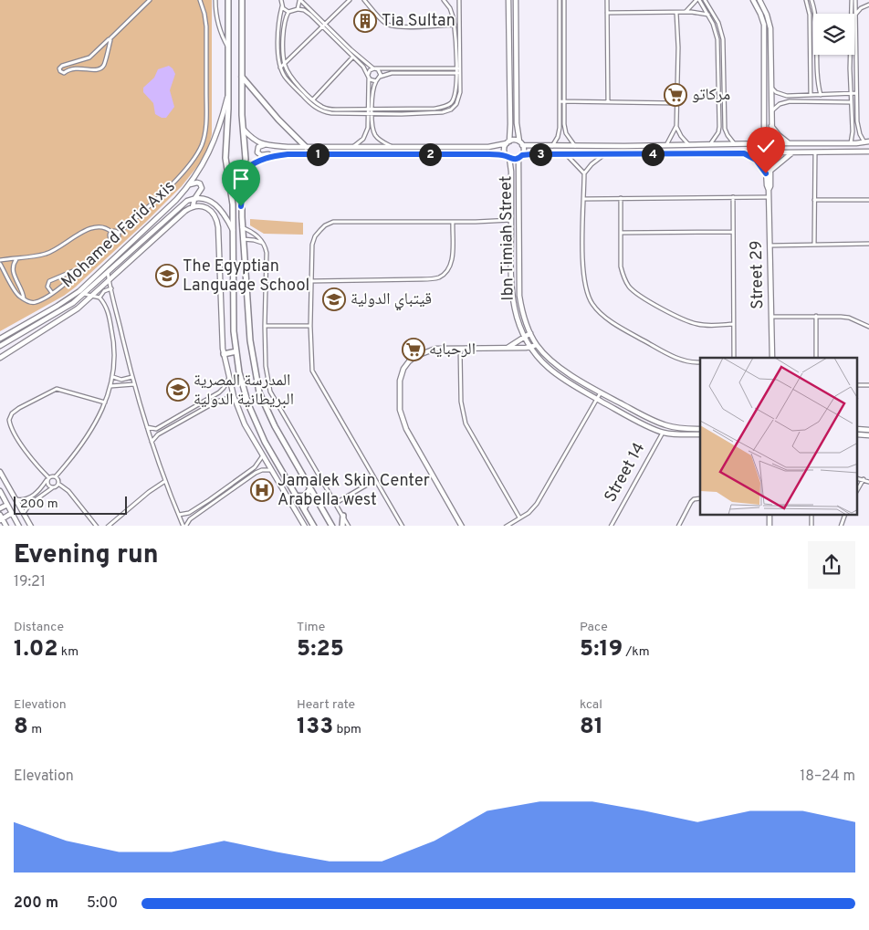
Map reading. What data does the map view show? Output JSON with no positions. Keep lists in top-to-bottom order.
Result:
{
  "streets": {
    "street": [
      "Mohamed Farid Axis",
      "Ibn Timiah Street",
      "Street 29",
      "Street 14"
    ]
  },
  "crossings": [
    ["Ibn Timiah Street", "Street 14"]
  ],
  "places": {
    "building": ["Tia Sultan"],
    "supermarket": ["مركاتو", "الرحبايه"],
    "school or university": ["The Egyptian Language School", "قيتباي الدولية", "المدرسة المصرية البريطانية الدولية"],
    "hospital": ["Jamalek Skin Center Arabella west"]
  },
  "scale_bar": "200 m",
  "page": {
    "pins": [
      "1",
      "2",
      "3",
      "4"
    ],
    "scale": "200 m",
    "heading": ["Evening run", "19:21"],
    "stats": [
      ["Distance", "1.02 km"],
      ["Time", "5:25"],
      ["Pace", "5:19 /km"],
      ["Elevation", "8 m"],
      ["Heart rate", "133 bpm"],
      ["kcal", "81"]
    ],
    "chart": ["Elevation", "18–24 m"],
    "list": [
      {
        "name": "200 m",
        "note": "5:00"
      }
    ]
  }
}
